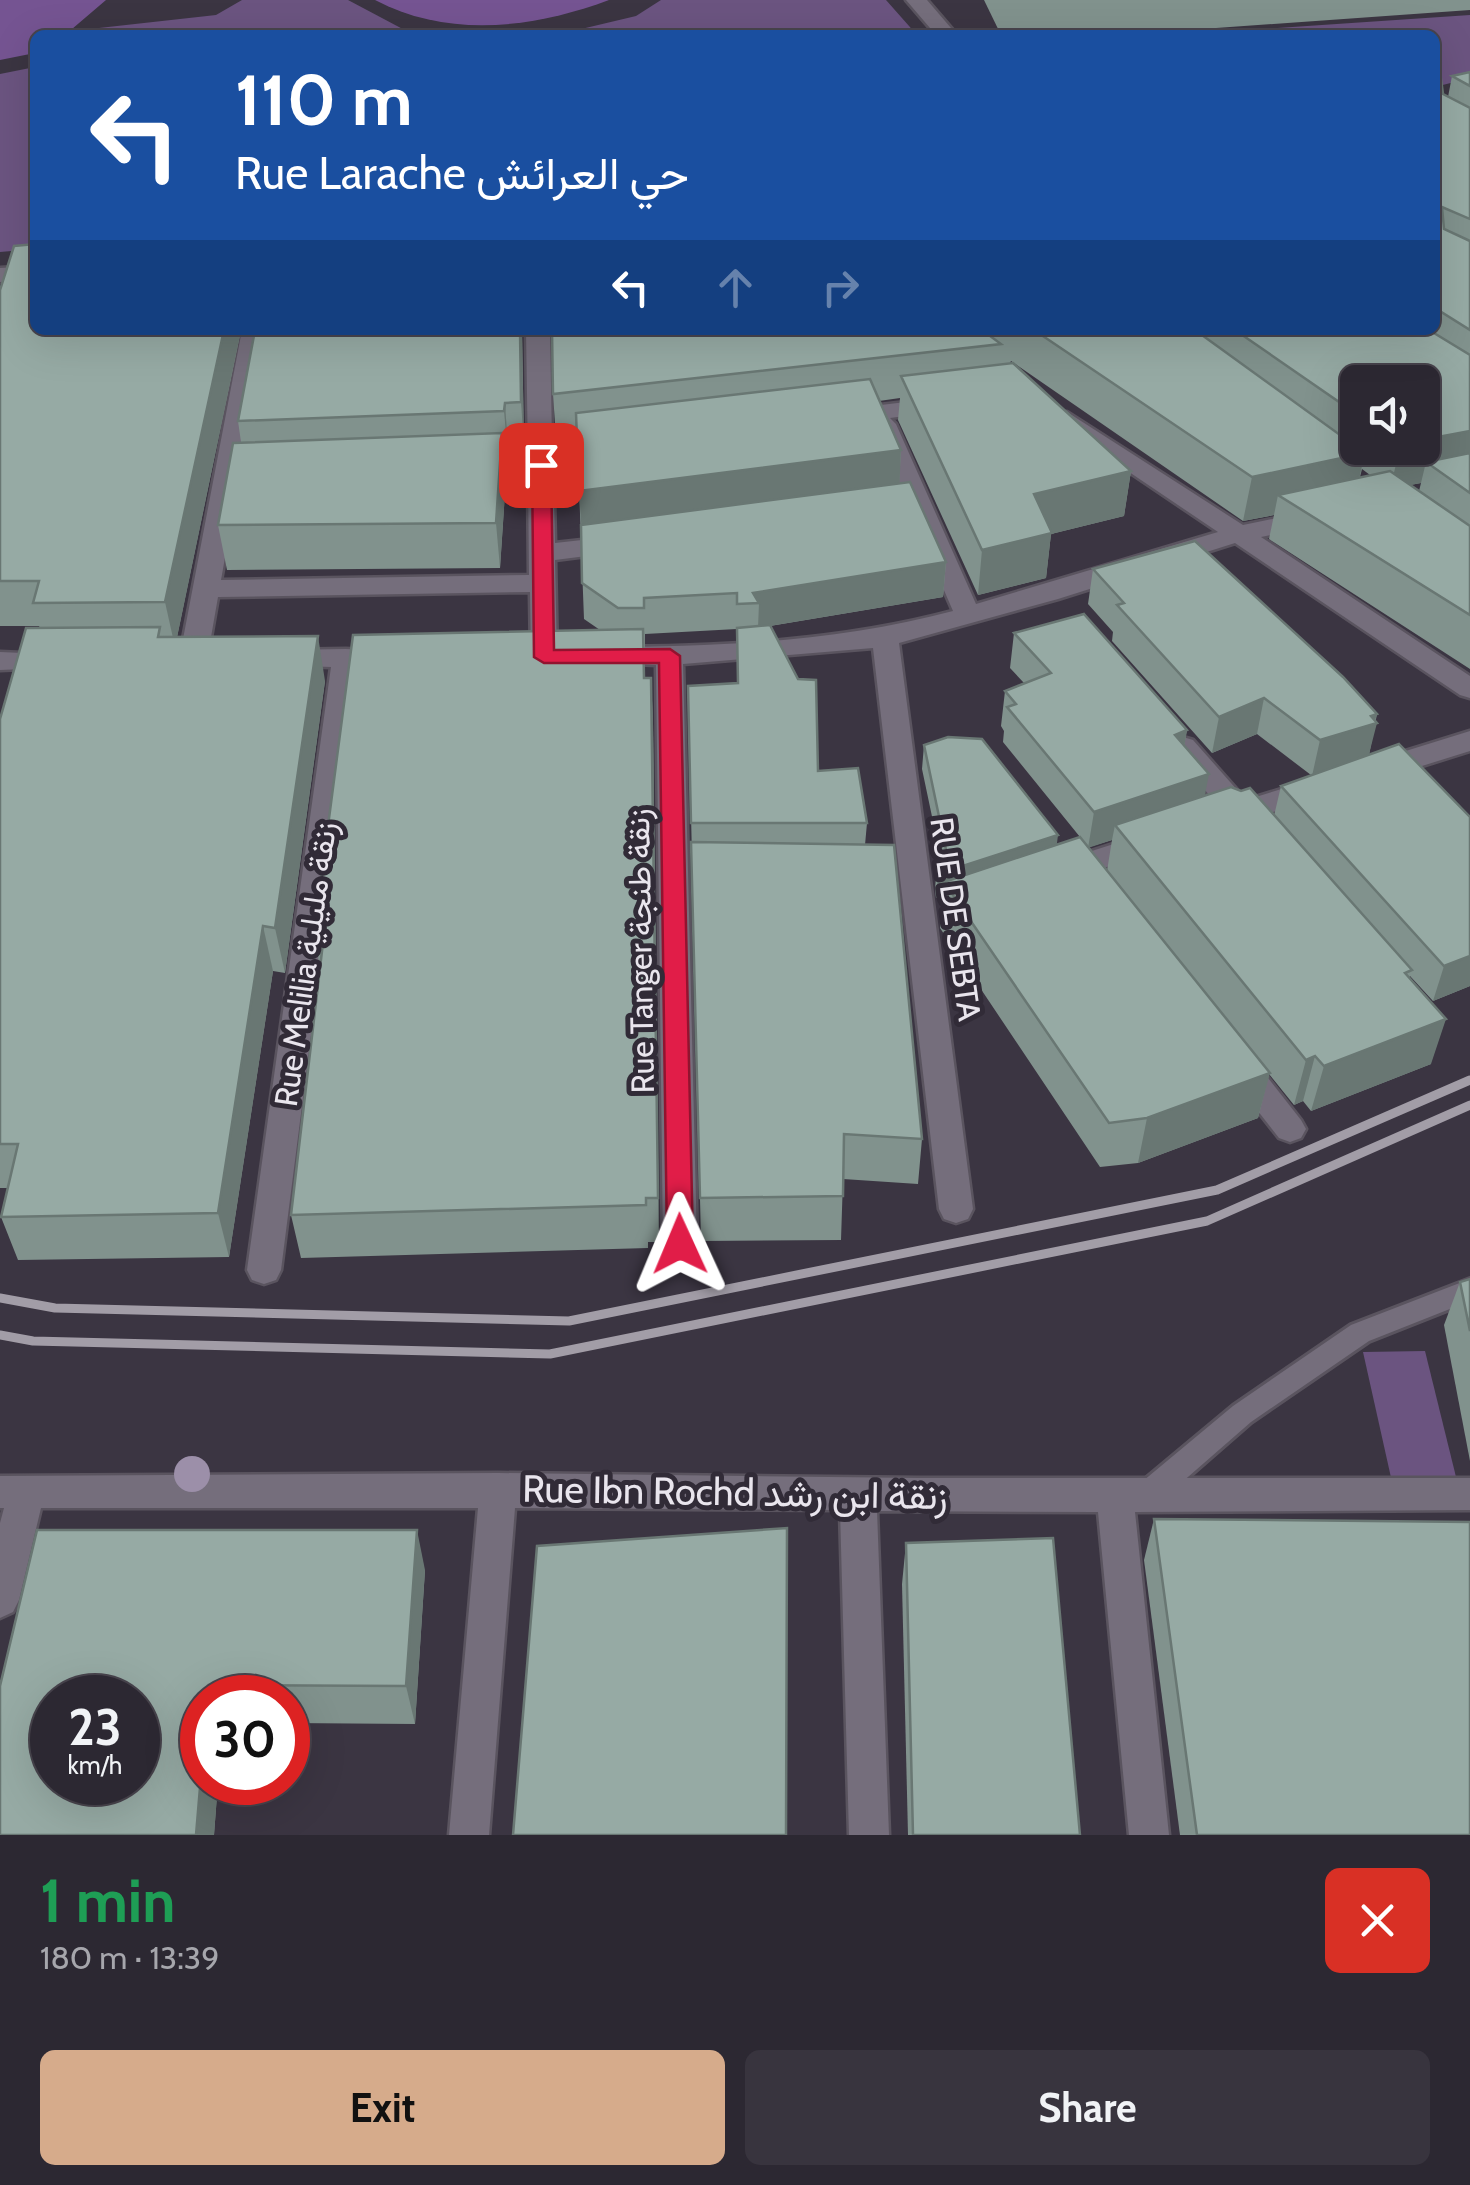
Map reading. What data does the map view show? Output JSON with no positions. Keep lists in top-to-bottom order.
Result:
{
  "streets": {
    "street": [
      "RUE DE SEBTA",
      "Rue Tanger زنقة طنجة",
      "Rue Melilia زنقة مليلية",
      "Rue Ibn Rochd زنقة ابن رشد"
    ]
  },
  "page": {
    "turn": ["110 m", "Rue Larache حي العرائش"],
    "speed": "23 km/h",
    "limit": "30",
    "heading": ["1 min", "180 m · 13:39"],
    "buttons": ["Exit", "Share"]
  }
}
